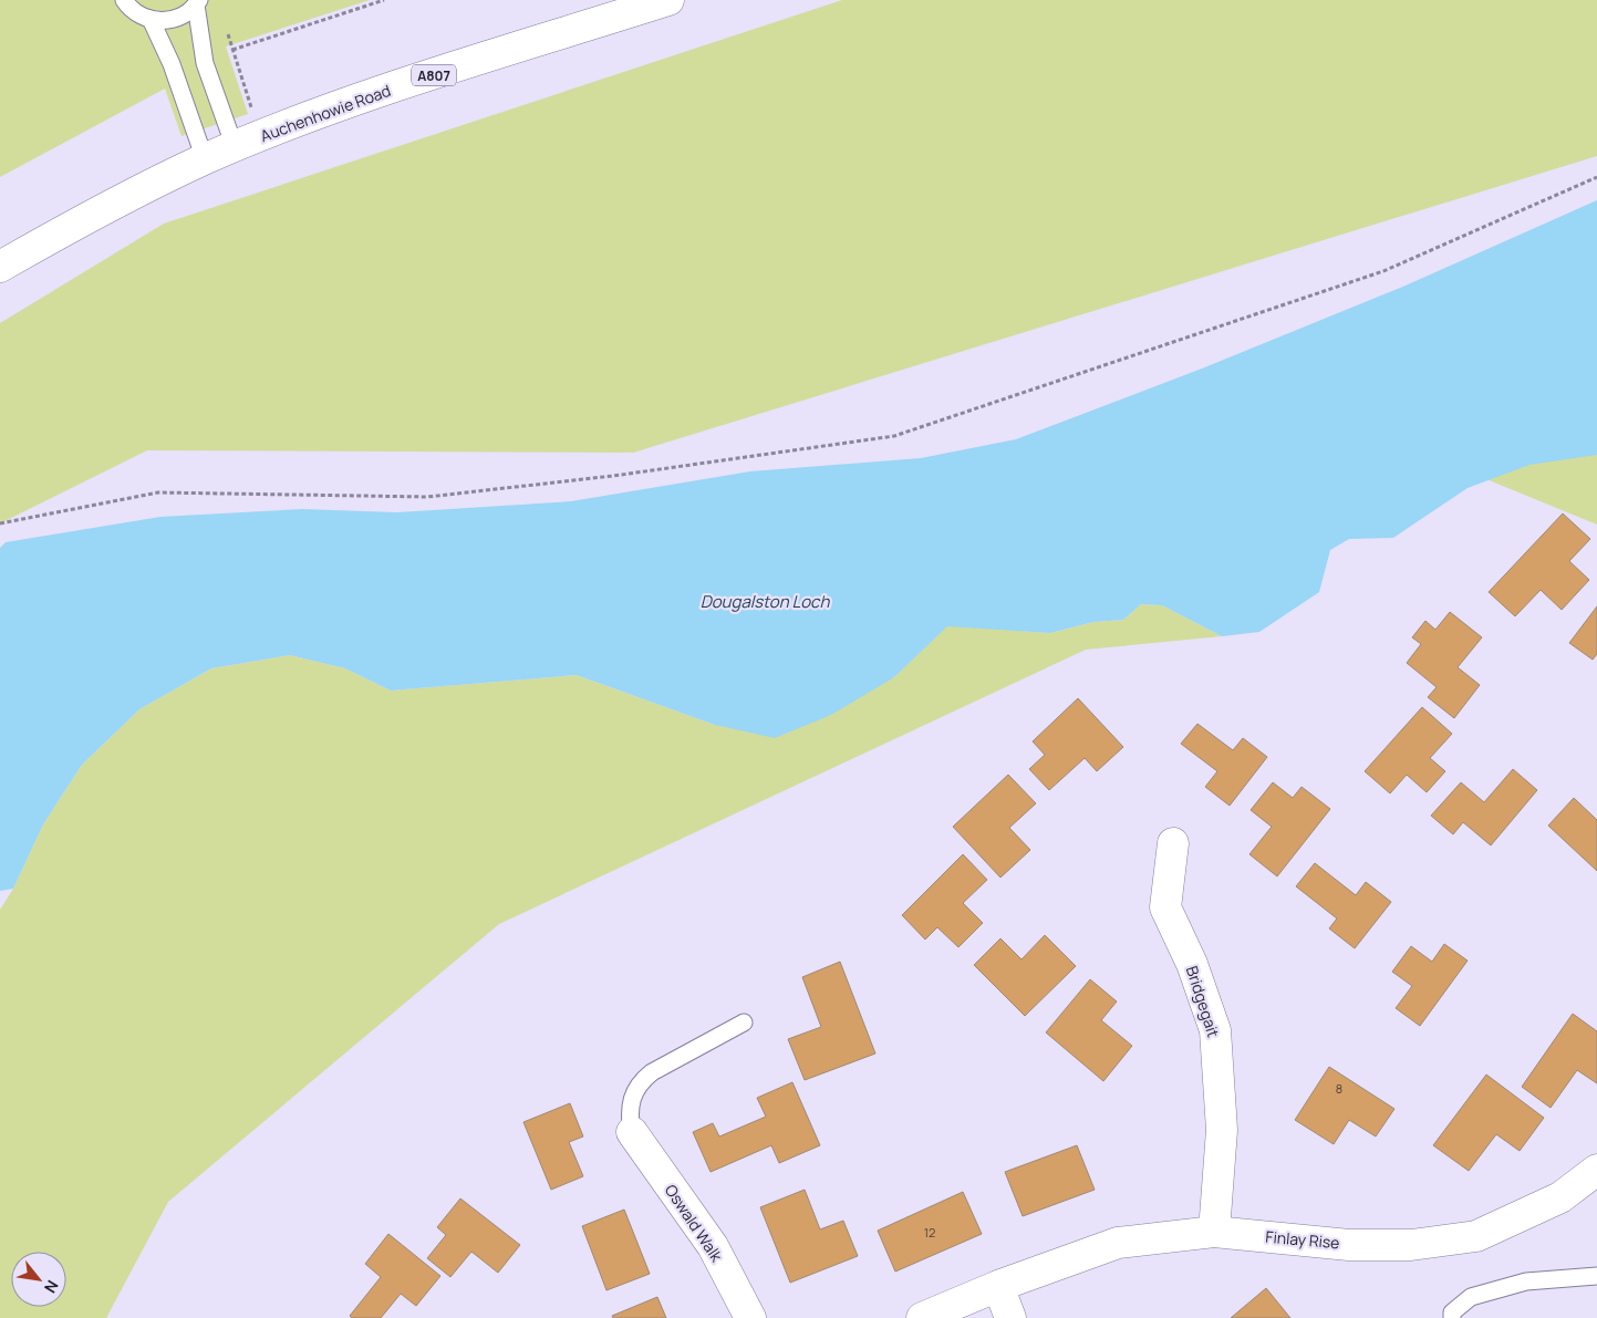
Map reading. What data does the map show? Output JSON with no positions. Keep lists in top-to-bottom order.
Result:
{
  "streets": {
    "street": [
      "A807",
      "Auchenhowie Road",
      "Bridgegait",
      "Oswald Walk",
      "Finlay Rise"
    ]
  },
  "crossings": [
    ["Bridgegait", "Finlay Rise"]
  ],
  "water": ["Dougalston Loch"],
  "house_numbers": ["8", "12"],
  "north": "bottom right"
}
